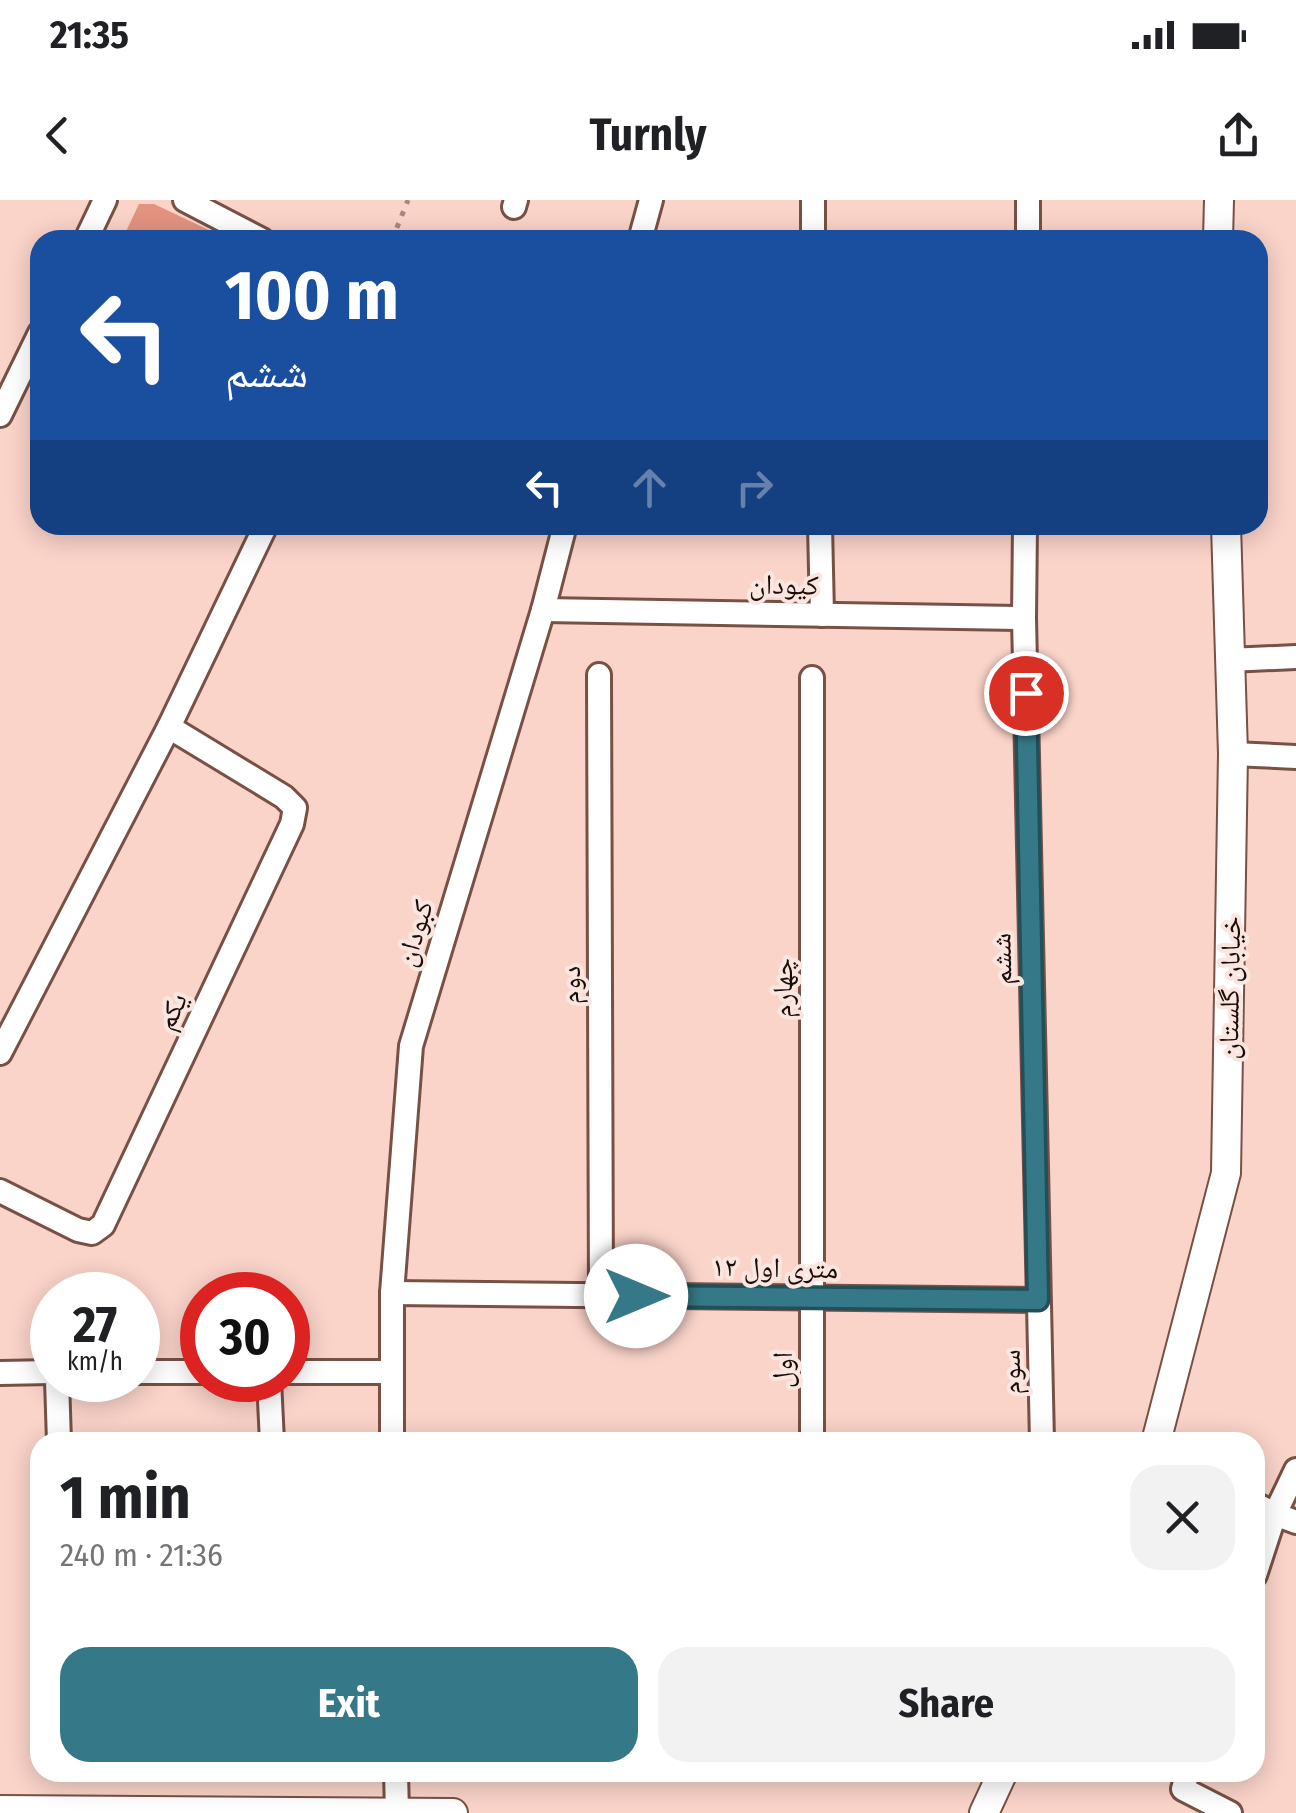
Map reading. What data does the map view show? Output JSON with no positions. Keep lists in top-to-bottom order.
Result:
{
  "streets": {
    "street": [
      "کیودان",
      "کبودان",
      "ششم",
      "دوم",
      "چهارم",
      "خیابان گلستان",
      "یکم",
      "۱۲ متری اول",
      "اول",
      "سوم"
    ]
  },
  "crossings": [
    ["کیودان", "کبودان"],
    ["کیودان", "ششم"],
    ["کبودان", "۱۲ متری اول"],
    ["ششم", "۱۲ متری اول"],
    ["ششم", "سوم"],
    ["دوم", "۱۲ متری اول"],
    ["چهارم", "۱۲ متری اول"],
    ["چهارم", "اول"],
    ["۱۲ متری اول", "اول"],
    ["۱۲ متری اول", "سوم"]
  ],
  "page": {
    "status": "21:35",
    "header": "Turnly",
    "turn": ["100 m", "ششم"],
    "speed": "27 km/h",
    "limit": "30",
    "heading": ["1 min", "240 m · 21:36"],
    "buttons": ["Exit", "Share"]
  }
}
